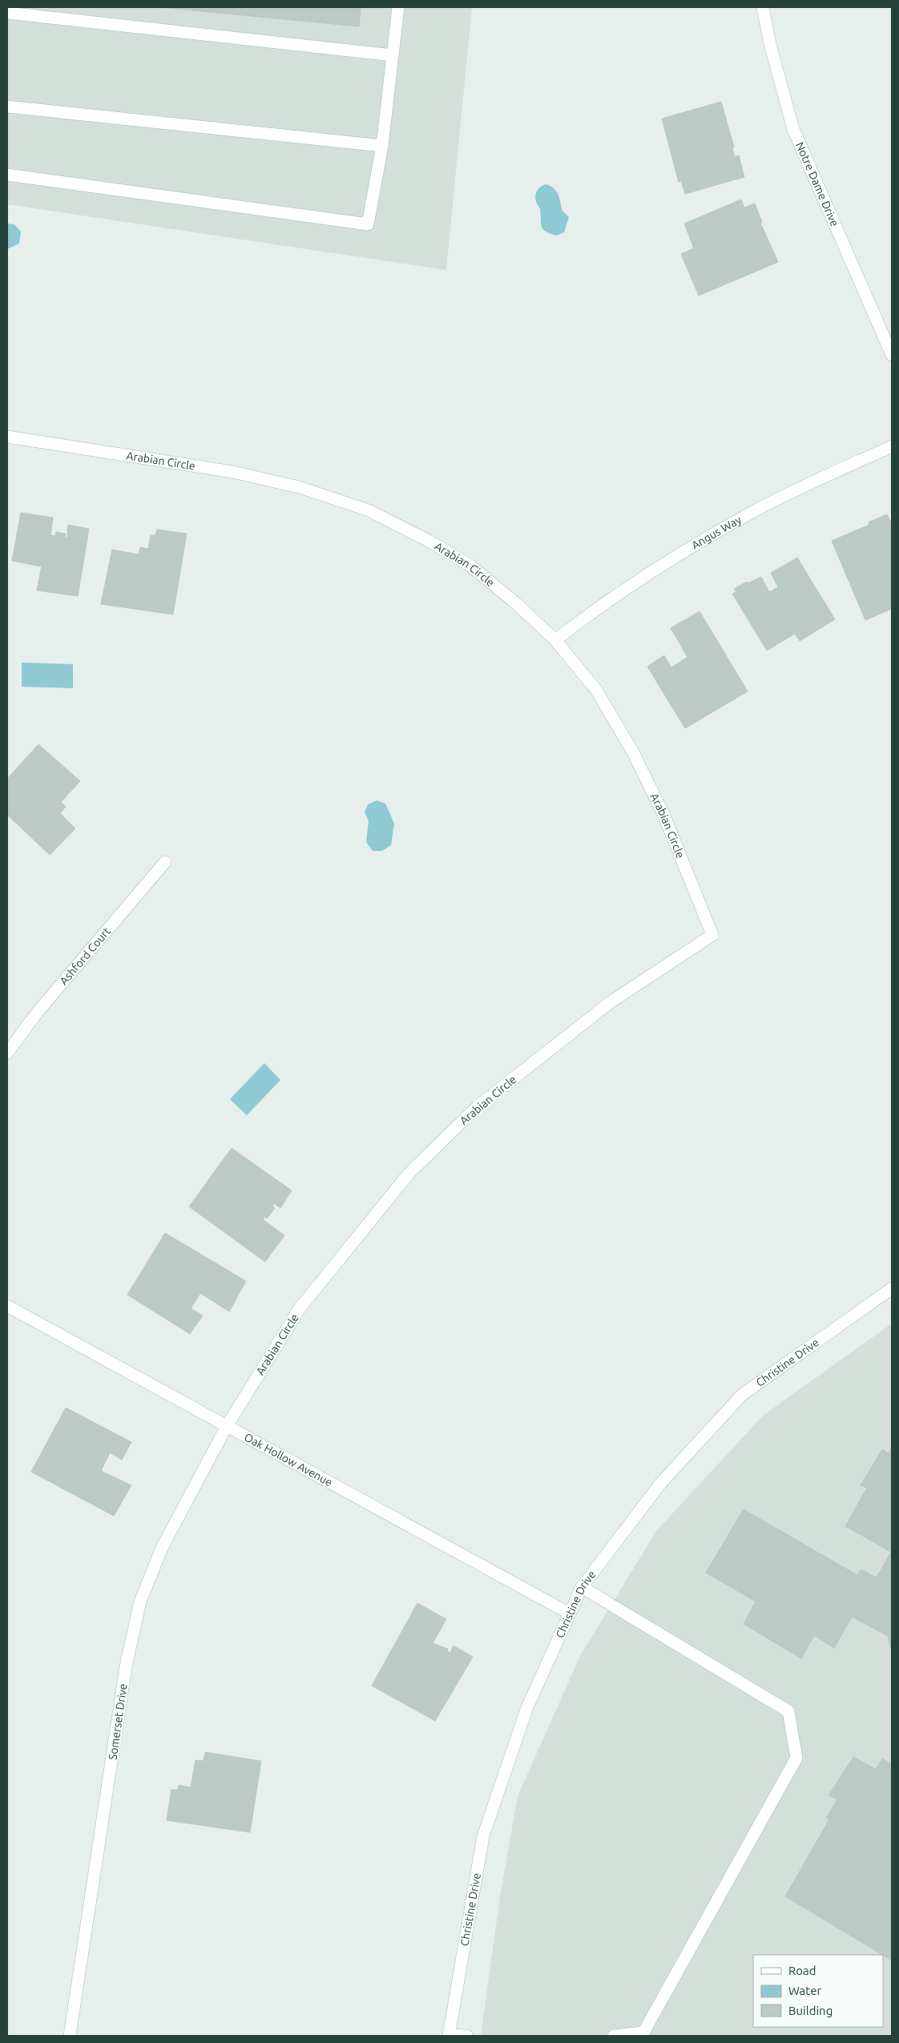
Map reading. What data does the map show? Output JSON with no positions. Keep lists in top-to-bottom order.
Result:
{
  "streets": {
    "street": [
      "Notre Dame Drive",
      "Arabian Circle",
      "Angus Way",
      "Ashford Court",
      "Christine Drive",
      "Oak Hollow Avenue",
      "Somerset Drive"
    ]
  },
  "crossings": [
    ["Arabian Circle", "Angus Way"],
    ["Arabian Circle", "Oak Hollow Avenue"],
    ["Arabian Circle", "Somerset Drive"],
    ["Christine Drive", "Oak Hollow Avenue"],
    ["Oak Hollow Avenue", "Somerset Drive"]
  ],
  "legend": ["Road", "Water", "Building"]
}
